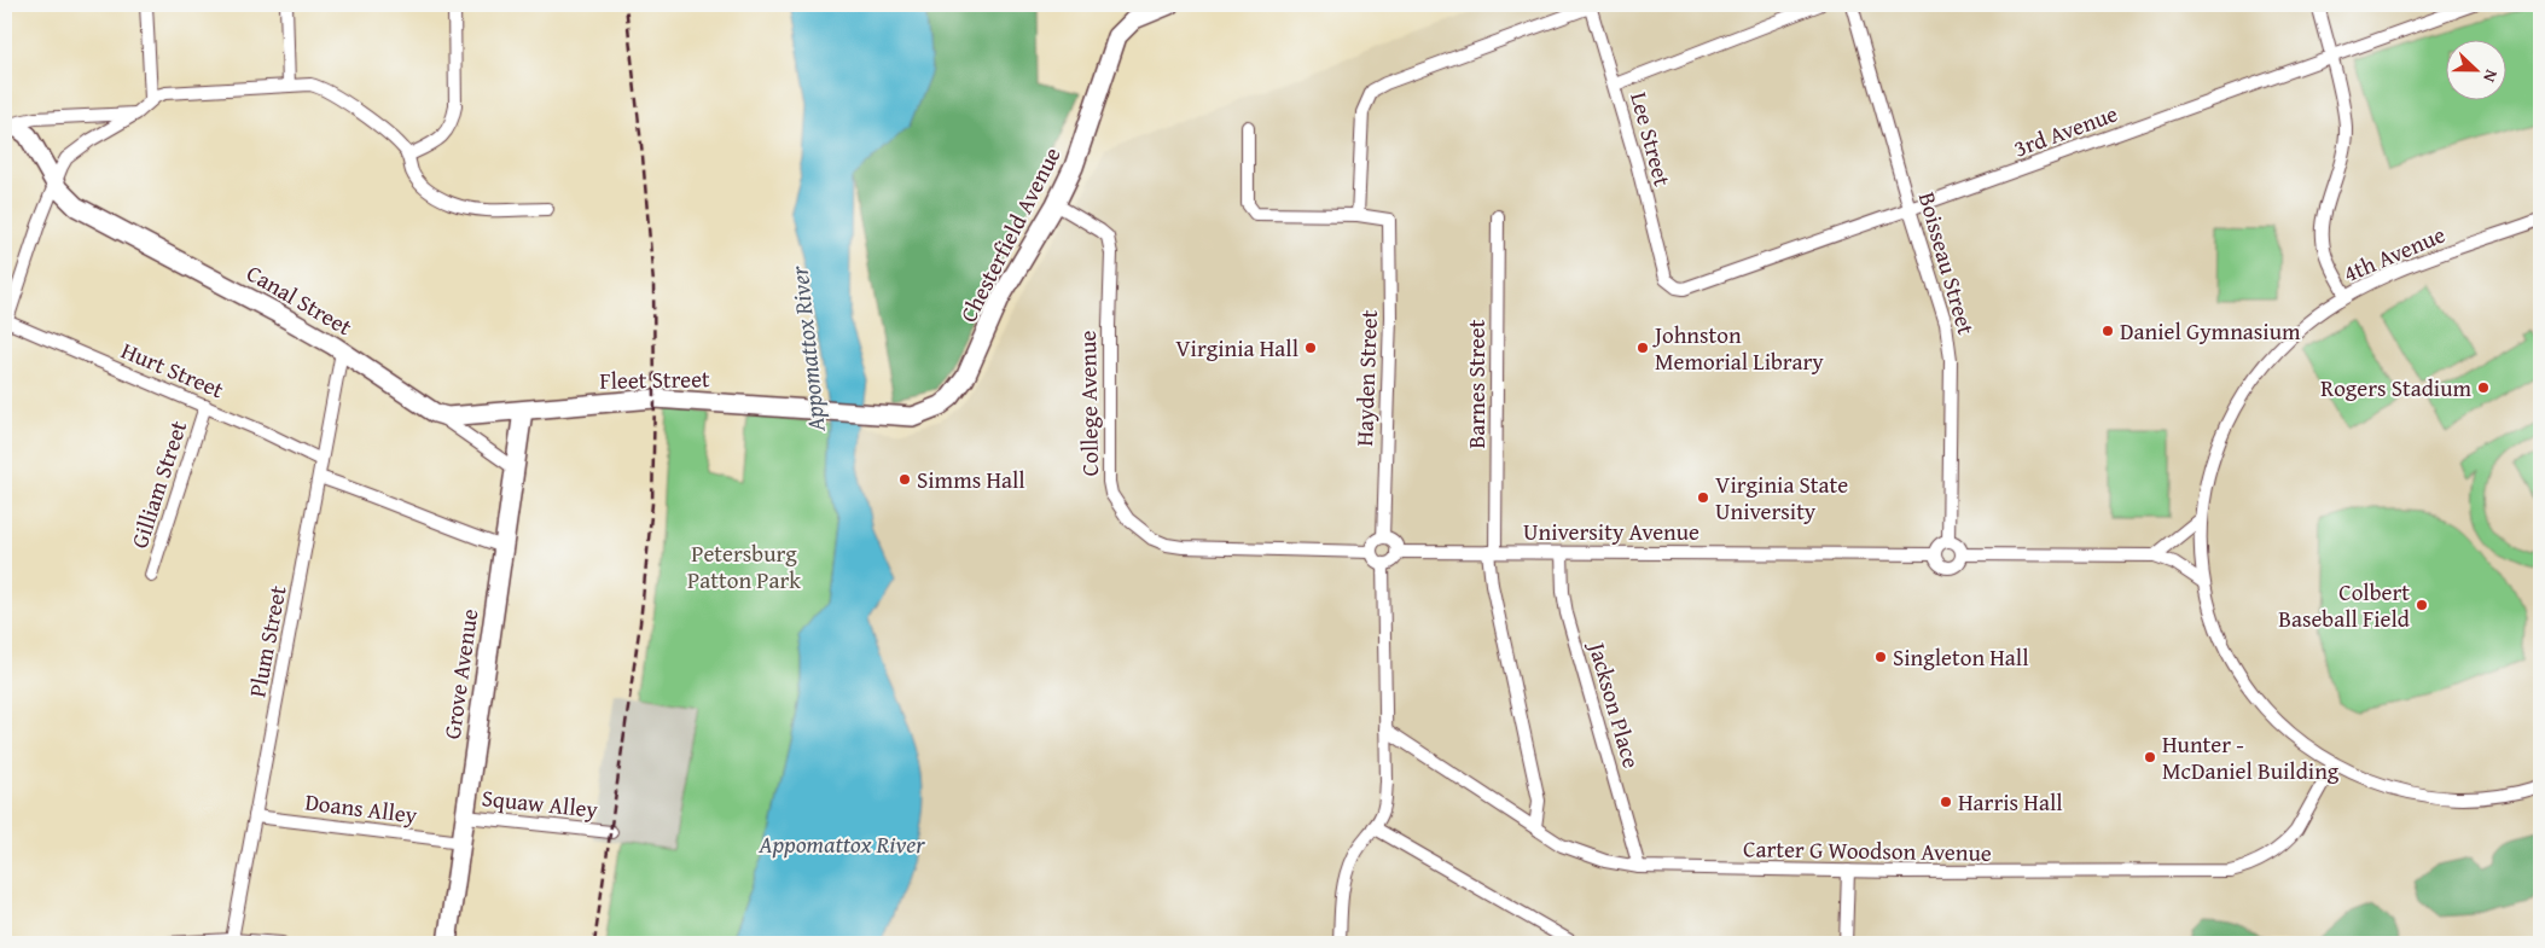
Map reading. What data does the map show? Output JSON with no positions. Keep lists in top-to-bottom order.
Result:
{
  "streets": {
    "main road": [
      "Chesterfield Avenue",
      "Canal Street",
      "Fleet Street",
      "Grove Avenue"
    ],
    "street": [
      "3rd Avenue",
      "Lee Street",
      "4th Avenue",
      "Boisseau Street",
      "Hurt Street",
      "Hayden Street",
      "Barnes Street",
      "College Avenue",
      "Gilliam Street",
      "University Avenue",
      "Plum Street",
      "Jackson Place",
      "Squaw Alley",
      "Doans Alley",
      "Carter G Woodson Avenue"
    ]
  },
  "crossings": [
    ["3rd Avenue", "Lee Street"],
    ["3rd Avenue", "Boisseau Street"],
    ["Chesterfield Avenue", "Fleet Street"],
    ["Chesterfield Avenue", "College Avenue"],
    ["4th Avenue", "University Avenue"],
    ["4th Avenue", "Carter G Woodson Avenue"],
    ["Boisseau Street", "University Avenue"],
    ["Canal Street", "Fleet Street"],
    ["Canal Street", "Plum Street"],
    ["Canal Street", "Grove Avenue"],
    ["Hurt Street", "Gilliam Street"],
    ["Hurt Street", "Plum Street"],
    ["Hayden Street", "College Avenue"],
    ["Hayden Street", "University Avenue"],
    ["Fleet Street", "Grove Avenue"],
    ["Barnes Street", "University Avenue"],
    ["Barnes Street", "Carter G Woodson Avenue"],
    ["College Avenue", "University Avenue"],
    ["University Avenue", "Jackson Place"],
    ["Plum Street", "Doans Alley"],
    ["Grove Avenue", "Squaw Alley"],
    ["Grove Avenue", "Doans Alley"],
    ["Jackson Place", "Carter G Woodson Avenue"]
  ],
  "water": ["Appomattox River"],
  "parks": ["Petersburg Patton Park"],
  "places": [
    "Daniel Gymnasium",
    "Virginia Hall",
    "Johnston Memorial Library",
    "Rogers Stadium",
    "Simms Hall",
    "Virginia State University",
    "Colbert Baseball Field",
    "Singleton Hall",
    "Hunter - McDaniel Building",
    "Harris Hall"
  ],
  "north": "right"
}
